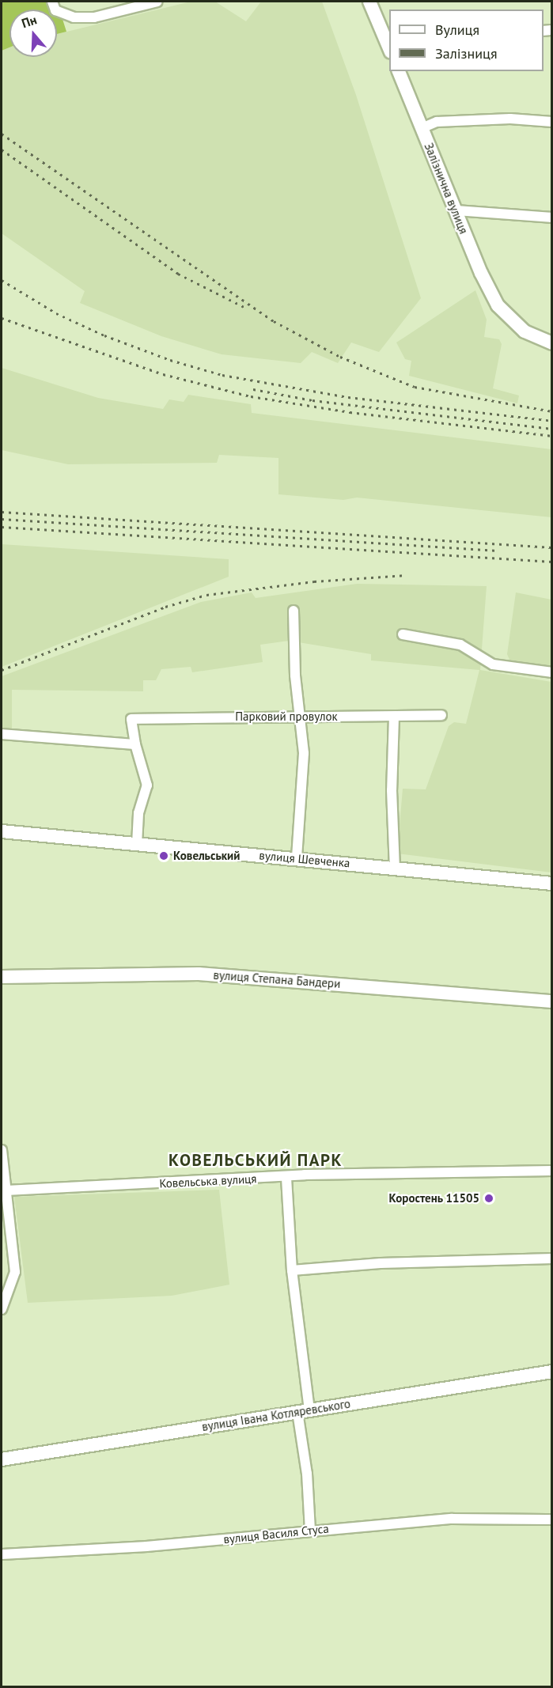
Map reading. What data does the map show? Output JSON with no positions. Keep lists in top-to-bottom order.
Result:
{
  "streets": {
    "street": [
      "Залізнична вулиця",
      "Парковий провулок",
      "вулиця Шевченка",
      "вулиця Степана Бандери",
      "Ковельська вулиця",
      "вулиця Івана Котляревського",
      "вулиця Василя Стуса"
    ]
  },
  "districts": ["КОВЕЛЬСЬКИЙ ПАРК"],
  "places": ["Ковельський", "Коростень 11505"],
  "legend": ["Вулиця", "Залізниця"],
  "north": "top"
}
